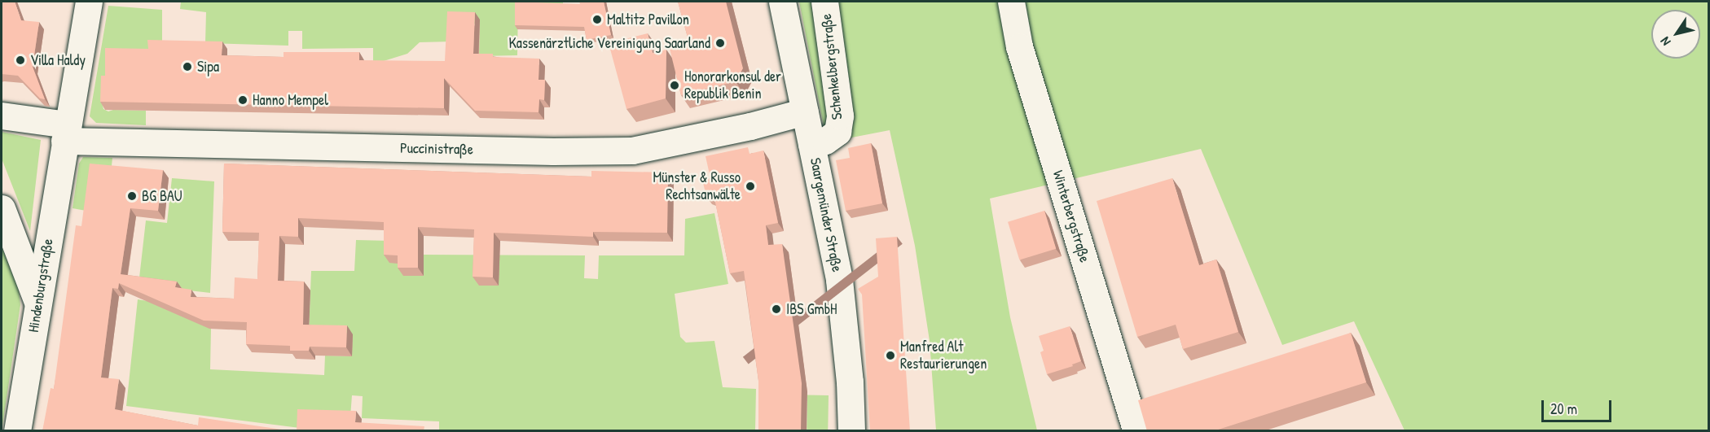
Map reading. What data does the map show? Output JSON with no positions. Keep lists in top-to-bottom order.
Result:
{
  "streets": {
    "street": [
      "Schenkelbergstraße",
      "Puccinistraße",
      "Saargemünder Straße",
      "Winterbergstraße",
      "Hindenburgstraße"
    ]
  },
  "crossings": [
    ["Schenkelbergstraße", "Saargemünder Straße"],
    ["Puccinistraße", "Saargemünder Straße"],
    ["Puccinistraße", "Hindenburgstraße"]
  ],
  "places": [
    "Maltitz Pavillon",
    "Kassenärztliche Vereinigung Saarland",
    "Villa Haldy",
    "Sipa",
    "Honorarkonsul der Republik Benin",
    "Hanno Mempel",
    "Münster & Russo Rechtsanwälte",
    "BG BAU",
    "IBS GmbH",
    "Manfred Alt Restaurierungen"
  ],
  "scale_bar": "20 m",
  "north": "bottom left"
}
